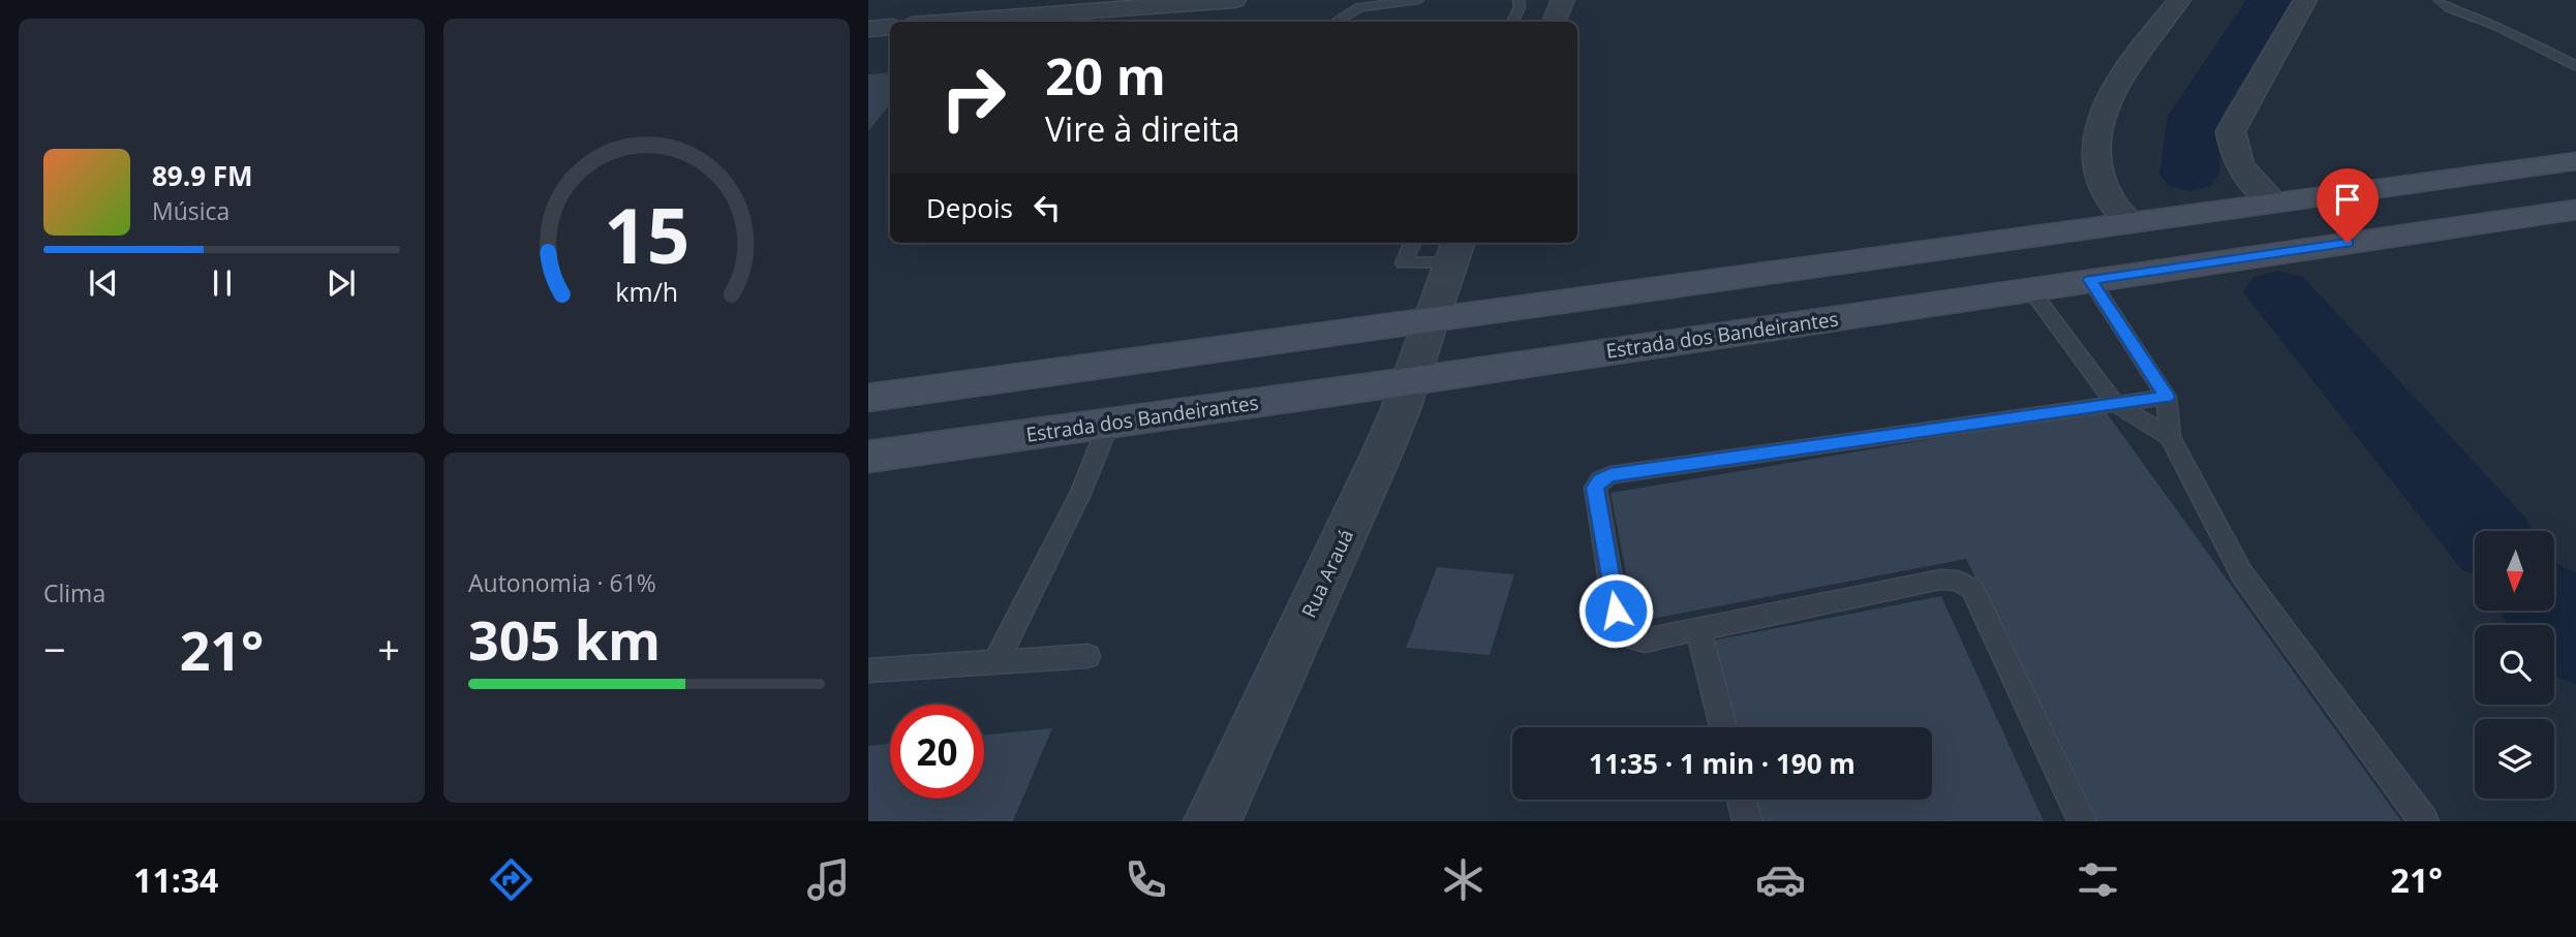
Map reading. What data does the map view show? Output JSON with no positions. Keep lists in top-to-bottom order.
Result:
{
  "streets": {
    "main road": ["Estrada dos Bandeirantes"],
    "street": ["Rua Arauá"]
  },
  "crossings": [
    ["Estrada dos Bandeirantes", "Rua Arauá"]
  ],
  "north": "bottom",
  "page": {
    "turn": ["20 m", "Vire à direita"],
    "song": ["89.9 FM", "Música"],
    "then": "Depois",
    "tile": [
      "Clima",
      ["Autonomia · 61%", "305 km"]
    ],
    "heat": ["−", "21°", "+"],
    "limit": "20",
    "trip": "11:35 · 1 min · 190 m",
    "tabs": ["11:34", "21°"],
    "gauge": ["15", "km/h"]
  }
}
